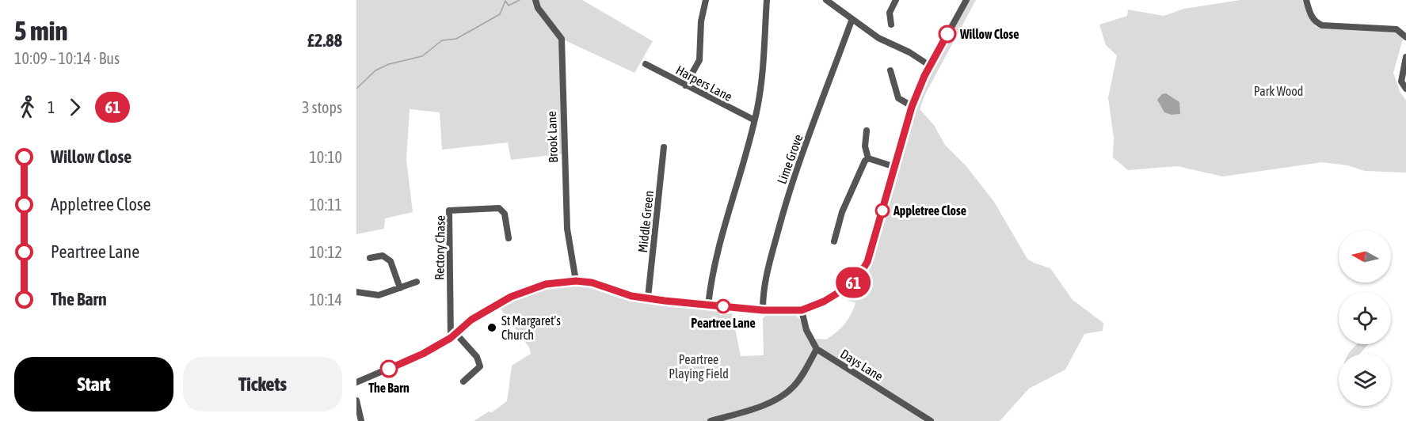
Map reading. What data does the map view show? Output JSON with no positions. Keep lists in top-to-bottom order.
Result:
{
  "streets": {
    "street": [
      "Harpers Lane",
      "Brook Lane",
      "Lime Grove",
      "Middle Green",
      "Rectory Chase",
      "Days Lane"
    ]
  },
  "parks": ["Park Wood", "Peartree Playing Field"],
  "places": [
    "Willow Close",
    "Appletree Close",
    "Peartree Lane",
    "St Margaret's Church",
    "The Barn"
  ],
  "lines": ["bus line 61"],
  "north": "left",
  "page": {
    "heading": ["5 min", "10:09 – 10:14 · Bus", "£2.88"],
    "on_map": "61",
    "legs": ["1", "61", "3 stops"],
    "list": [
      {
        "name": "Willow Close",
        "value": "10:10"
      },
      {
        "name": "Appletree Close",
        "value": "10:11"
      },
      {
        "name": "Peartree Lane",
        "value": "10:12"
      },
      {
        "name": "The Barn",
        "value": "10:14"
      }
    ],
    "buttons": ["Start", "Tickets"]
  }
}
